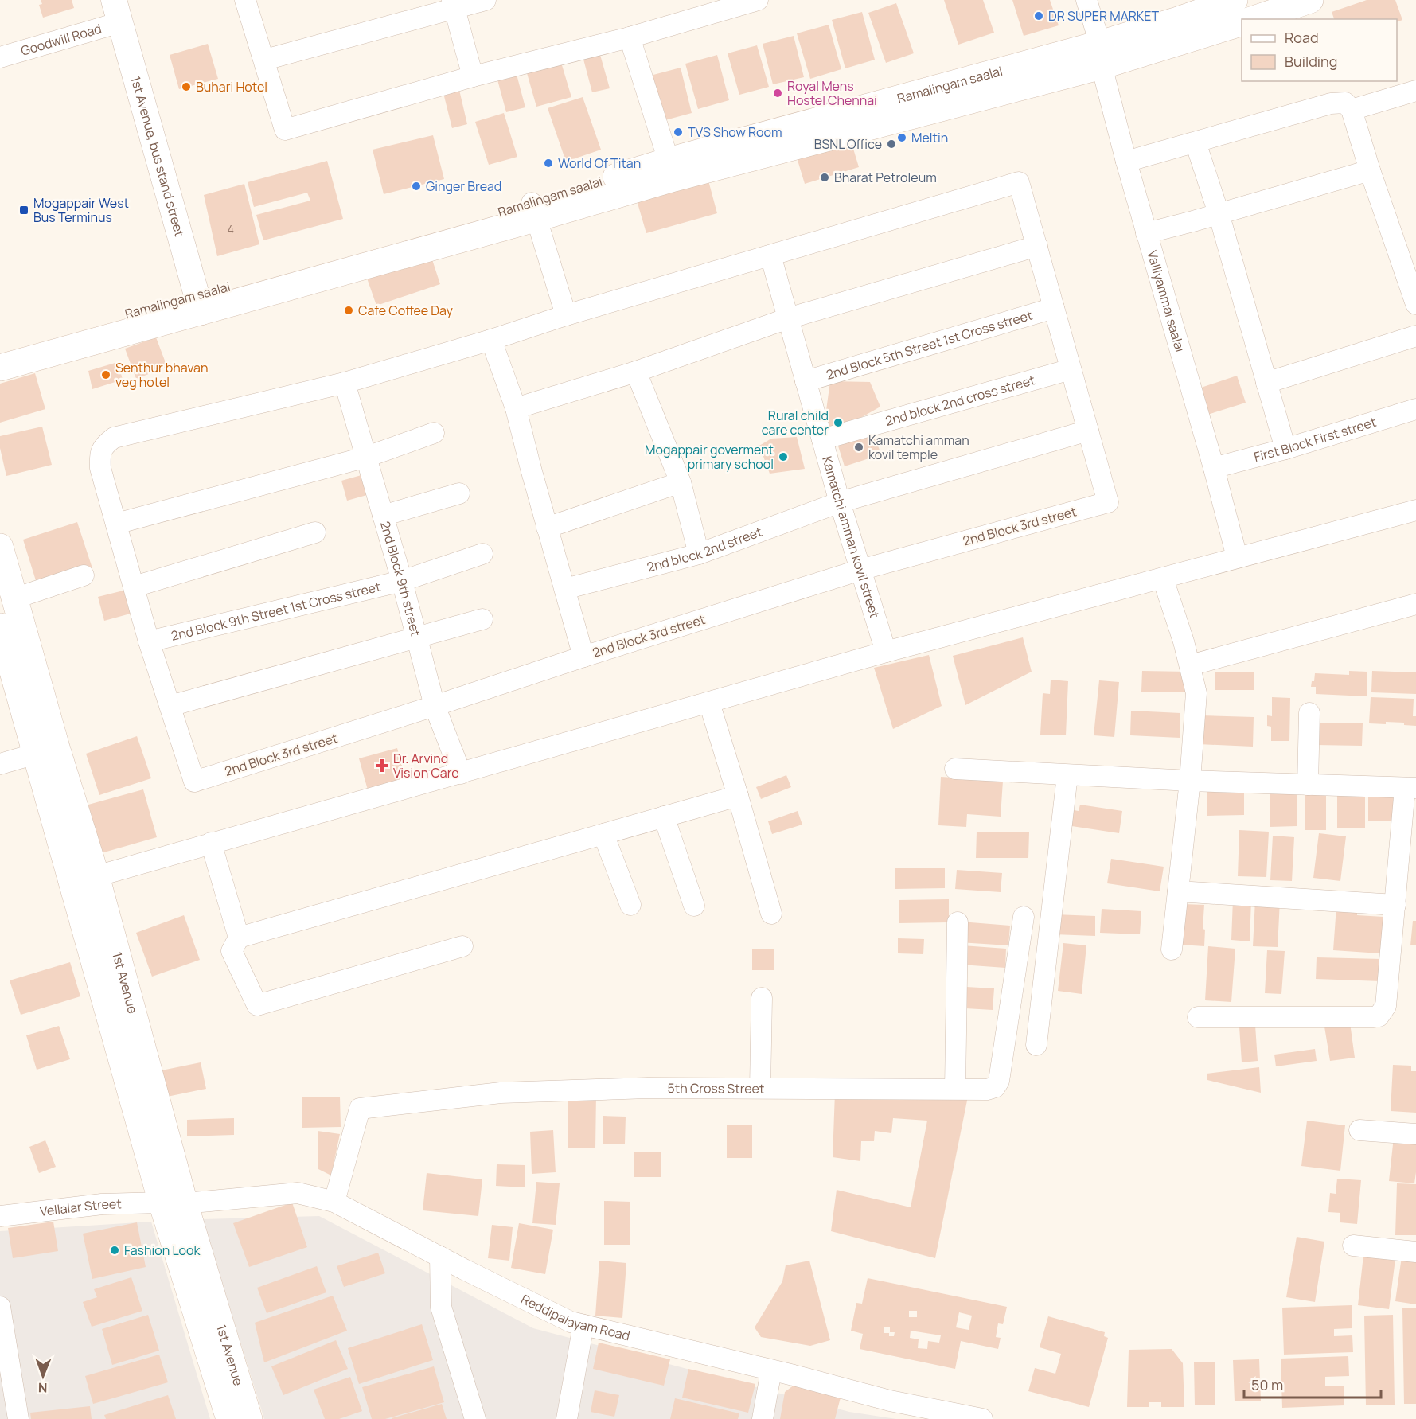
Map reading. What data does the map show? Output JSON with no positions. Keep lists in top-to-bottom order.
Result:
{
  "streets": {
    "main road": ["Ramalingam saalai", "1st Avenue"],
    "street": [
      "Goodwill Road",
      "1st Avenue, bus stand street",
      "Valliyammai saalai",
      "2nd Block 5th Street 1st Cross street",
      "2nd block 2nd cross street",
      "First Block First street",
      "2nd Block 3rd street",
      "Kamatchi amman kovil street",
      "2nd block 2nd street",
      "2nd Block 9th street",
      "2nd Block 9th Street 1st Cross street",
      "5th Cross Street",
      "Vellalar Street",
      "Reddipalayam Road"
    ]
  },
  "crossings": [
    ["Goodwill Road", "1st Avenue, bus stand street"],
    ["Ramalingam saalai", "1st Avenue, bus stand street"],
    ["Ramalingam saalai", "Valliyammai saalai"],
    ["Valliyammai saalai", "First Block First street"],
    ["2nd Block 5th Street 1st Cross street", "Kamatchi amman kovil street"],
    ["2nd block 2nd cross street", "Kamatchi amman kovil street"],
    ["2nd Block 3rd street", "Kamatchi amman kovil street"],
    ["2nd Block 3rd street", "2nd block 2nd street"],
    ["2nd Block 3rd street", "2nd Block 9th street"],
    ["Kamatchi amman kovil street", "2nd block 2nd street"],
    ["2nd Block 9th street", "2nd Block 9th Street 1st Cross street"],
    ["1st Avenue", "Vellalar Street"],
    ["1st Avenue", "Reddipalayam Road"],
    ["5th Cross Street", "Reddipalayam Road"],
    ["Vellalar Street", "Reddipalayam Road"]
  ],
  "places": {
    "other": [
      "DR SUPER MARKET",
      "Buhari Hotel",
      "Royal Mens Hostel Chennai",
      "TVS Show Room",
      "Meltin",
      "BSNL Office",
      "World Of Titan",
      "Bharat Petroleum",
      "Ginger Bread",
      "Cafe Coffee Day",
      "Senthur bhavan veg hotel",
      "Rural child care center",
      "Kamatchi amman kovil temple",
      "Mogappair goverment primary school",
      "Fashion Look"
    ],
    "transit": ["Mogappair West Bus Terminus"],
    "health": ["Dr. Arvind Vision Care"]
  },
  "house_numbers": ["4"],
  "legend": ["Road", "Building"],
  "scale_bar": "50 m",
  "north": "bottom"
}
